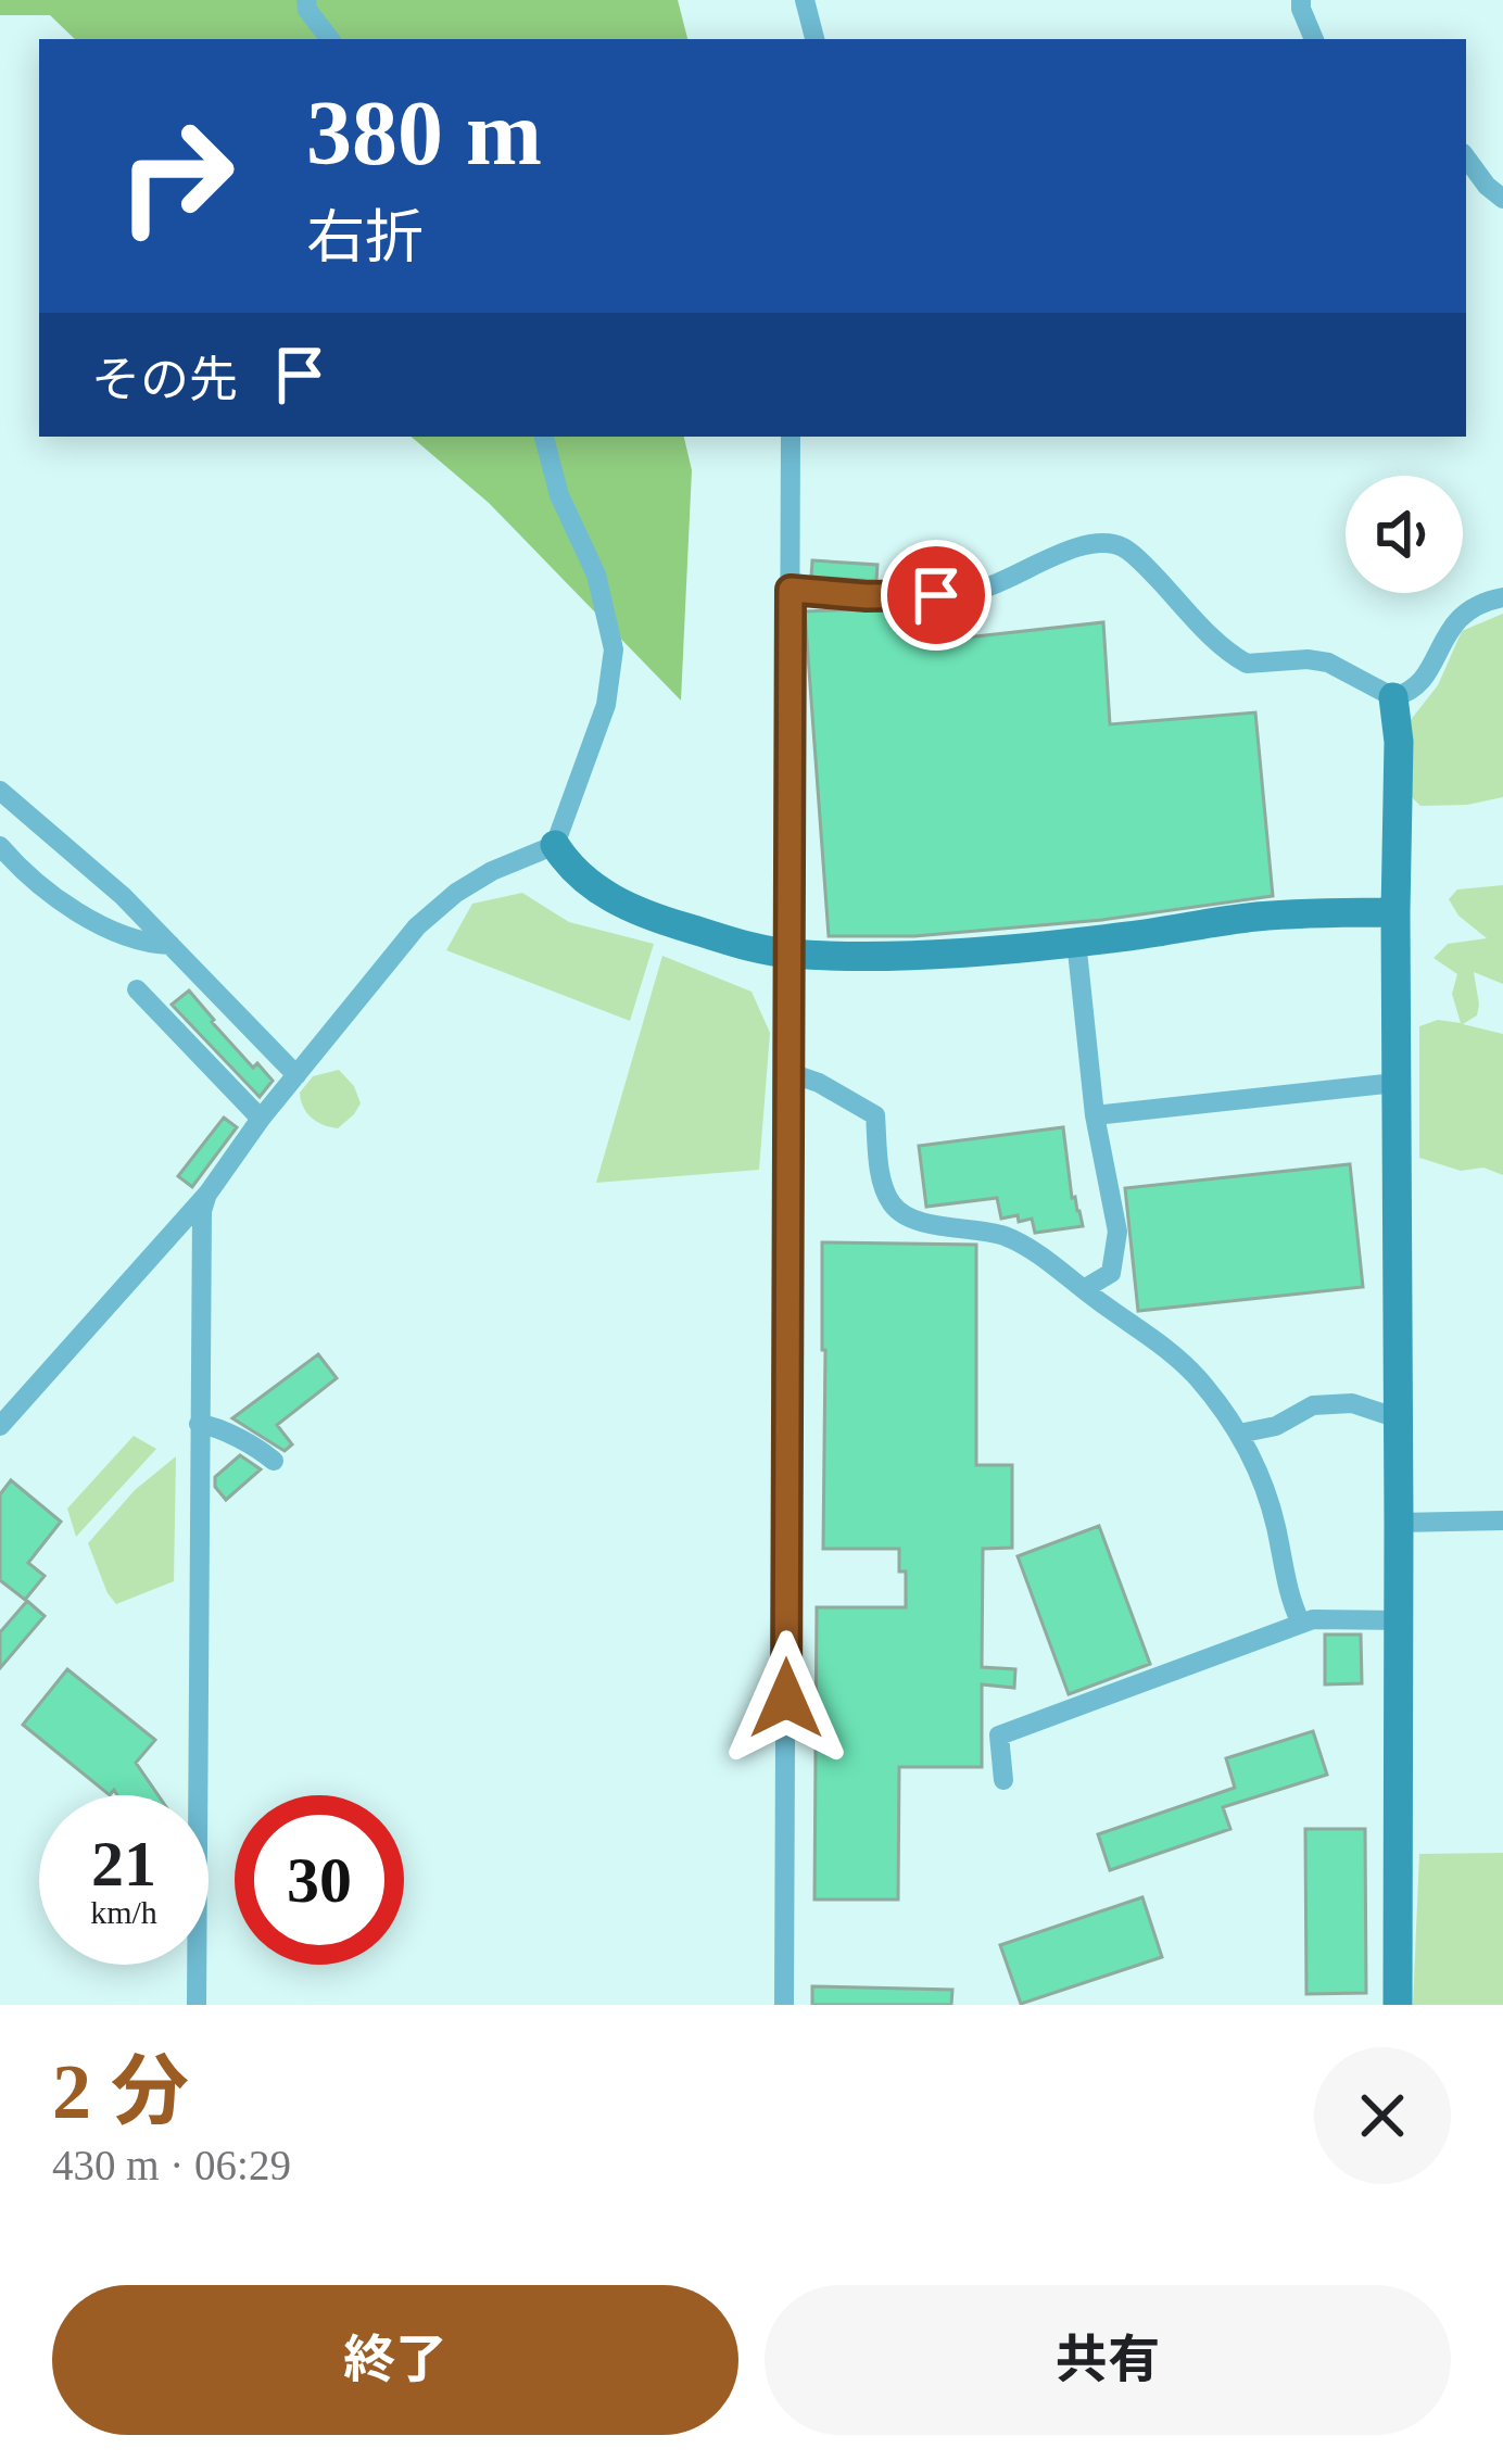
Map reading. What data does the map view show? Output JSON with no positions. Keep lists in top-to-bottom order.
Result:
{
  "page": {
    "turn": ["380 m", "右折"],
    "then": "その先",
    "speed": "21 km/h",
    "limit": "30",
    "heading": ["2 分", "430 m · 06:29"],
    "buttons": ["終了", "共有"]
  }
}
